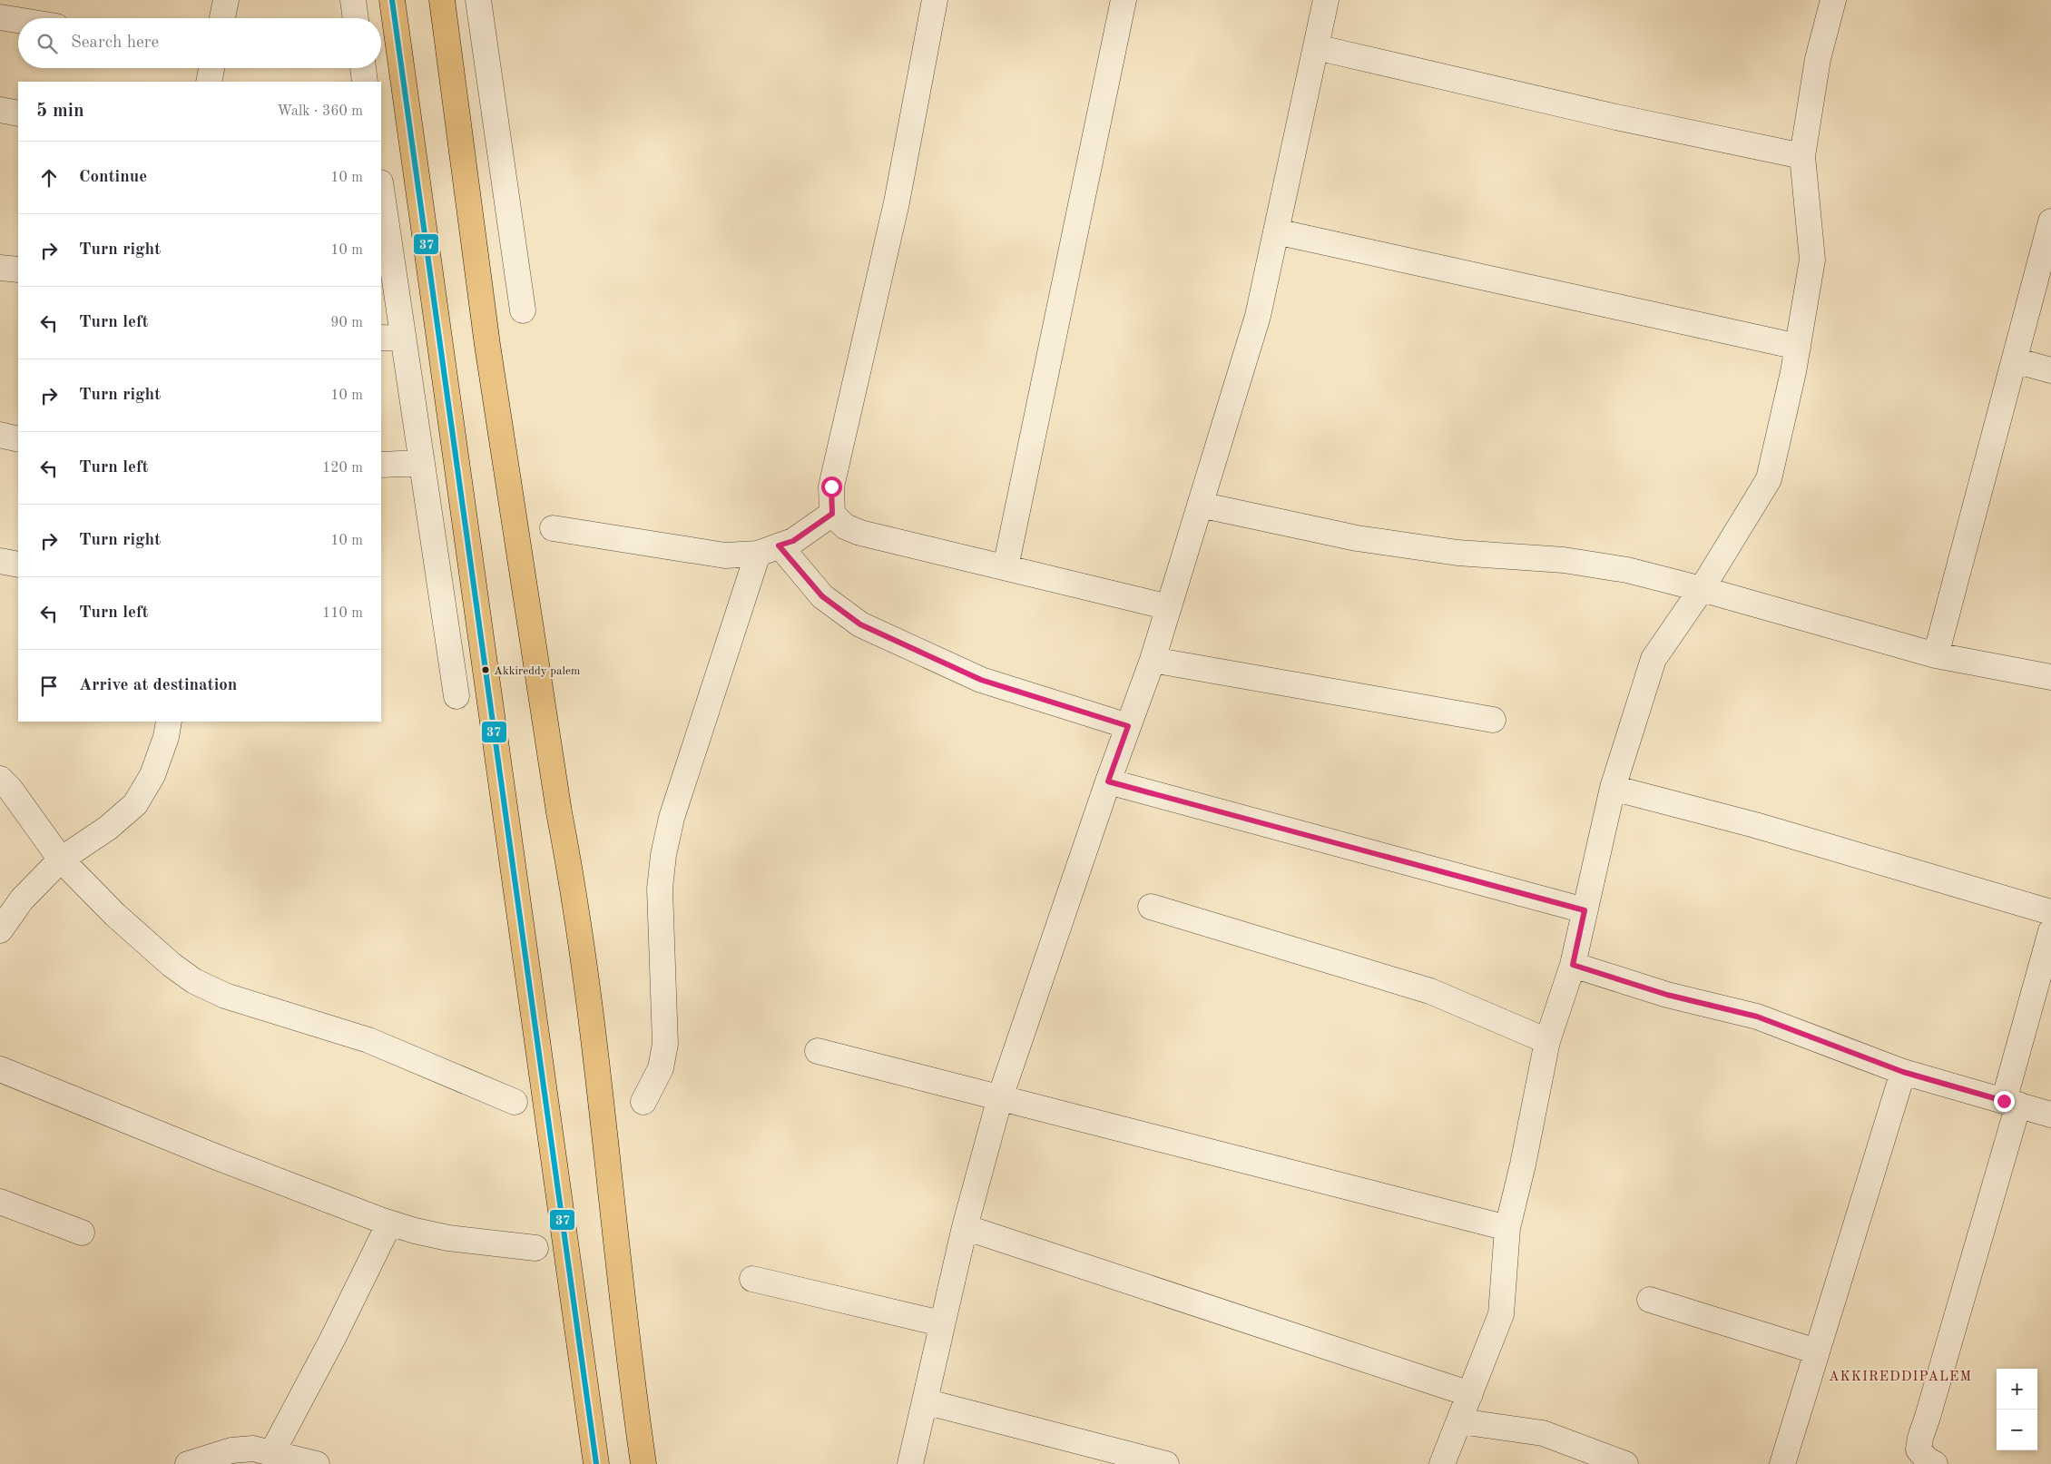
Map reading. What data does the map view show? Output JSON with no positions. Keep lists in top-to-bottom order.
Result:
{
  "districts": ["AKKIREDDIPALEM"],
  "places": ["Akkireddy palem"],
  "lines": ["transit line 37"],
  "page": {
    "search": "Search here",
    "heading": ["5 min", "Walk · 360 m"],
    "list": [
      ["Continue", "10 m"],
      ["Turn right", "10 m"],
      ["Turn left", "90 m"],
      ["Turn right", "10 m"],
      ["Turn left", "120 m"],
      ["Turn right", "10 m"],
      ["Turn left", "110 m"],
      "Arrive at destination"
    ],
    "map_buttons": ["+", "−"]
  }
}
